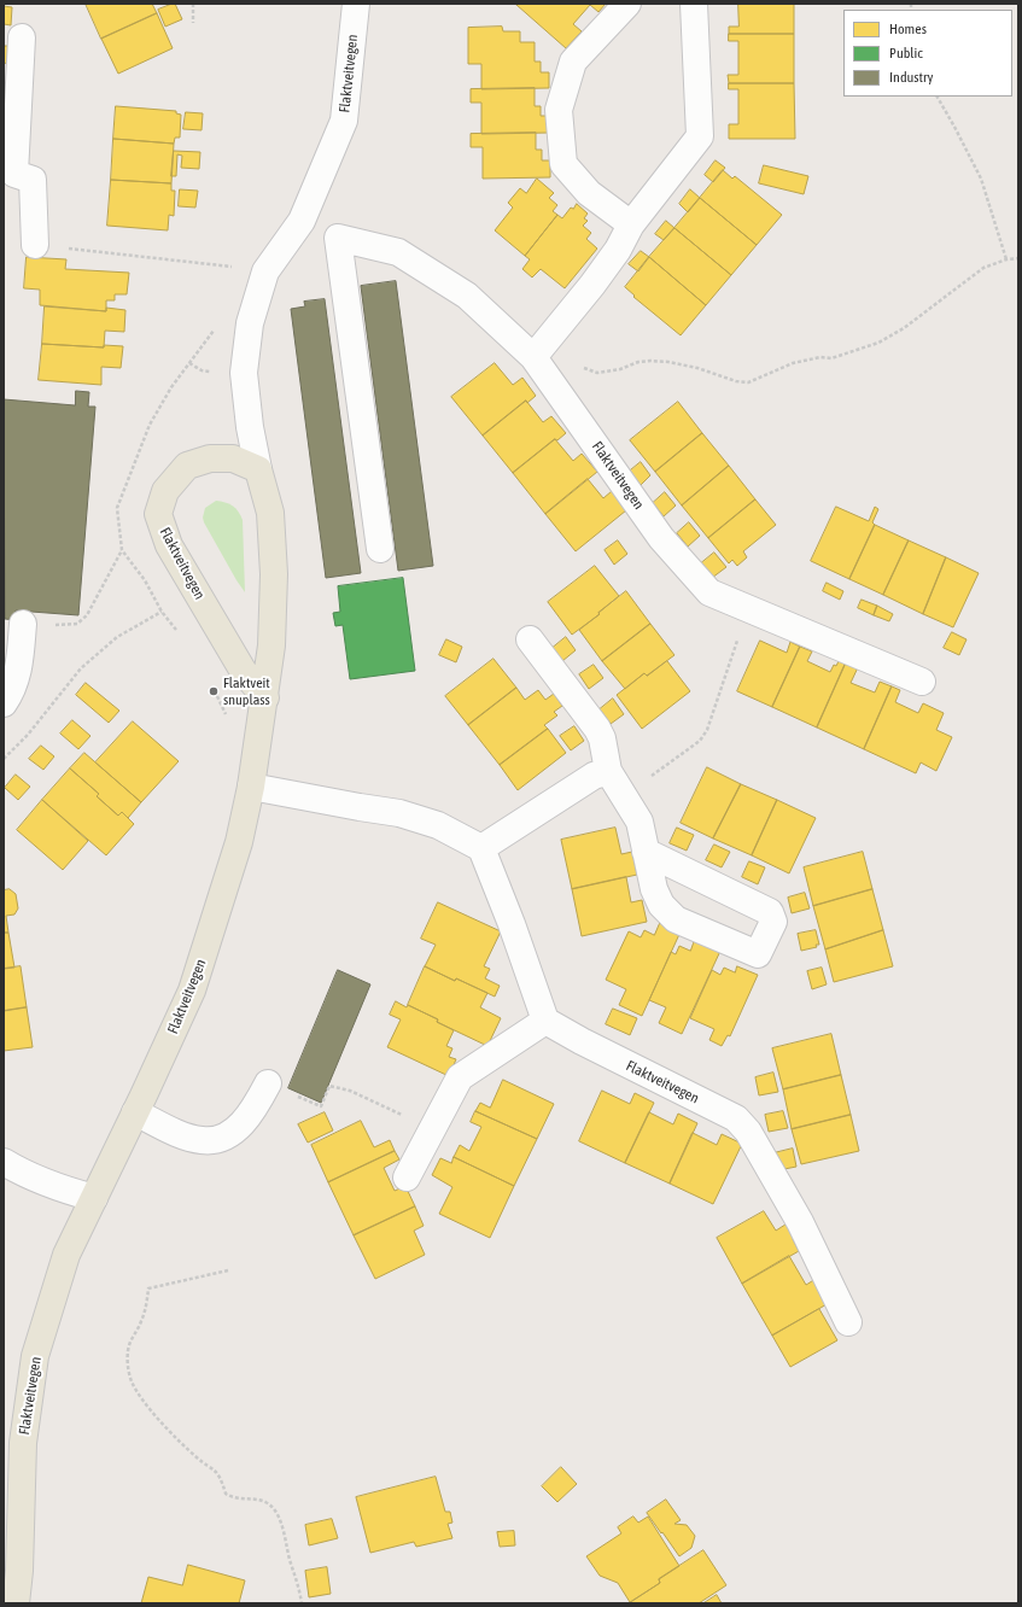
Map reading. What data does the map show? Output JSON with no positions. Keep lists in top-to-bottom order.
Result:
{
  "streets": {
    "main road": ["Flaktveitvegen"]
  },
  "places": ["Flaktveit snuplass"],
  "legend": ["Homes", "Public", "Industry"]
}
